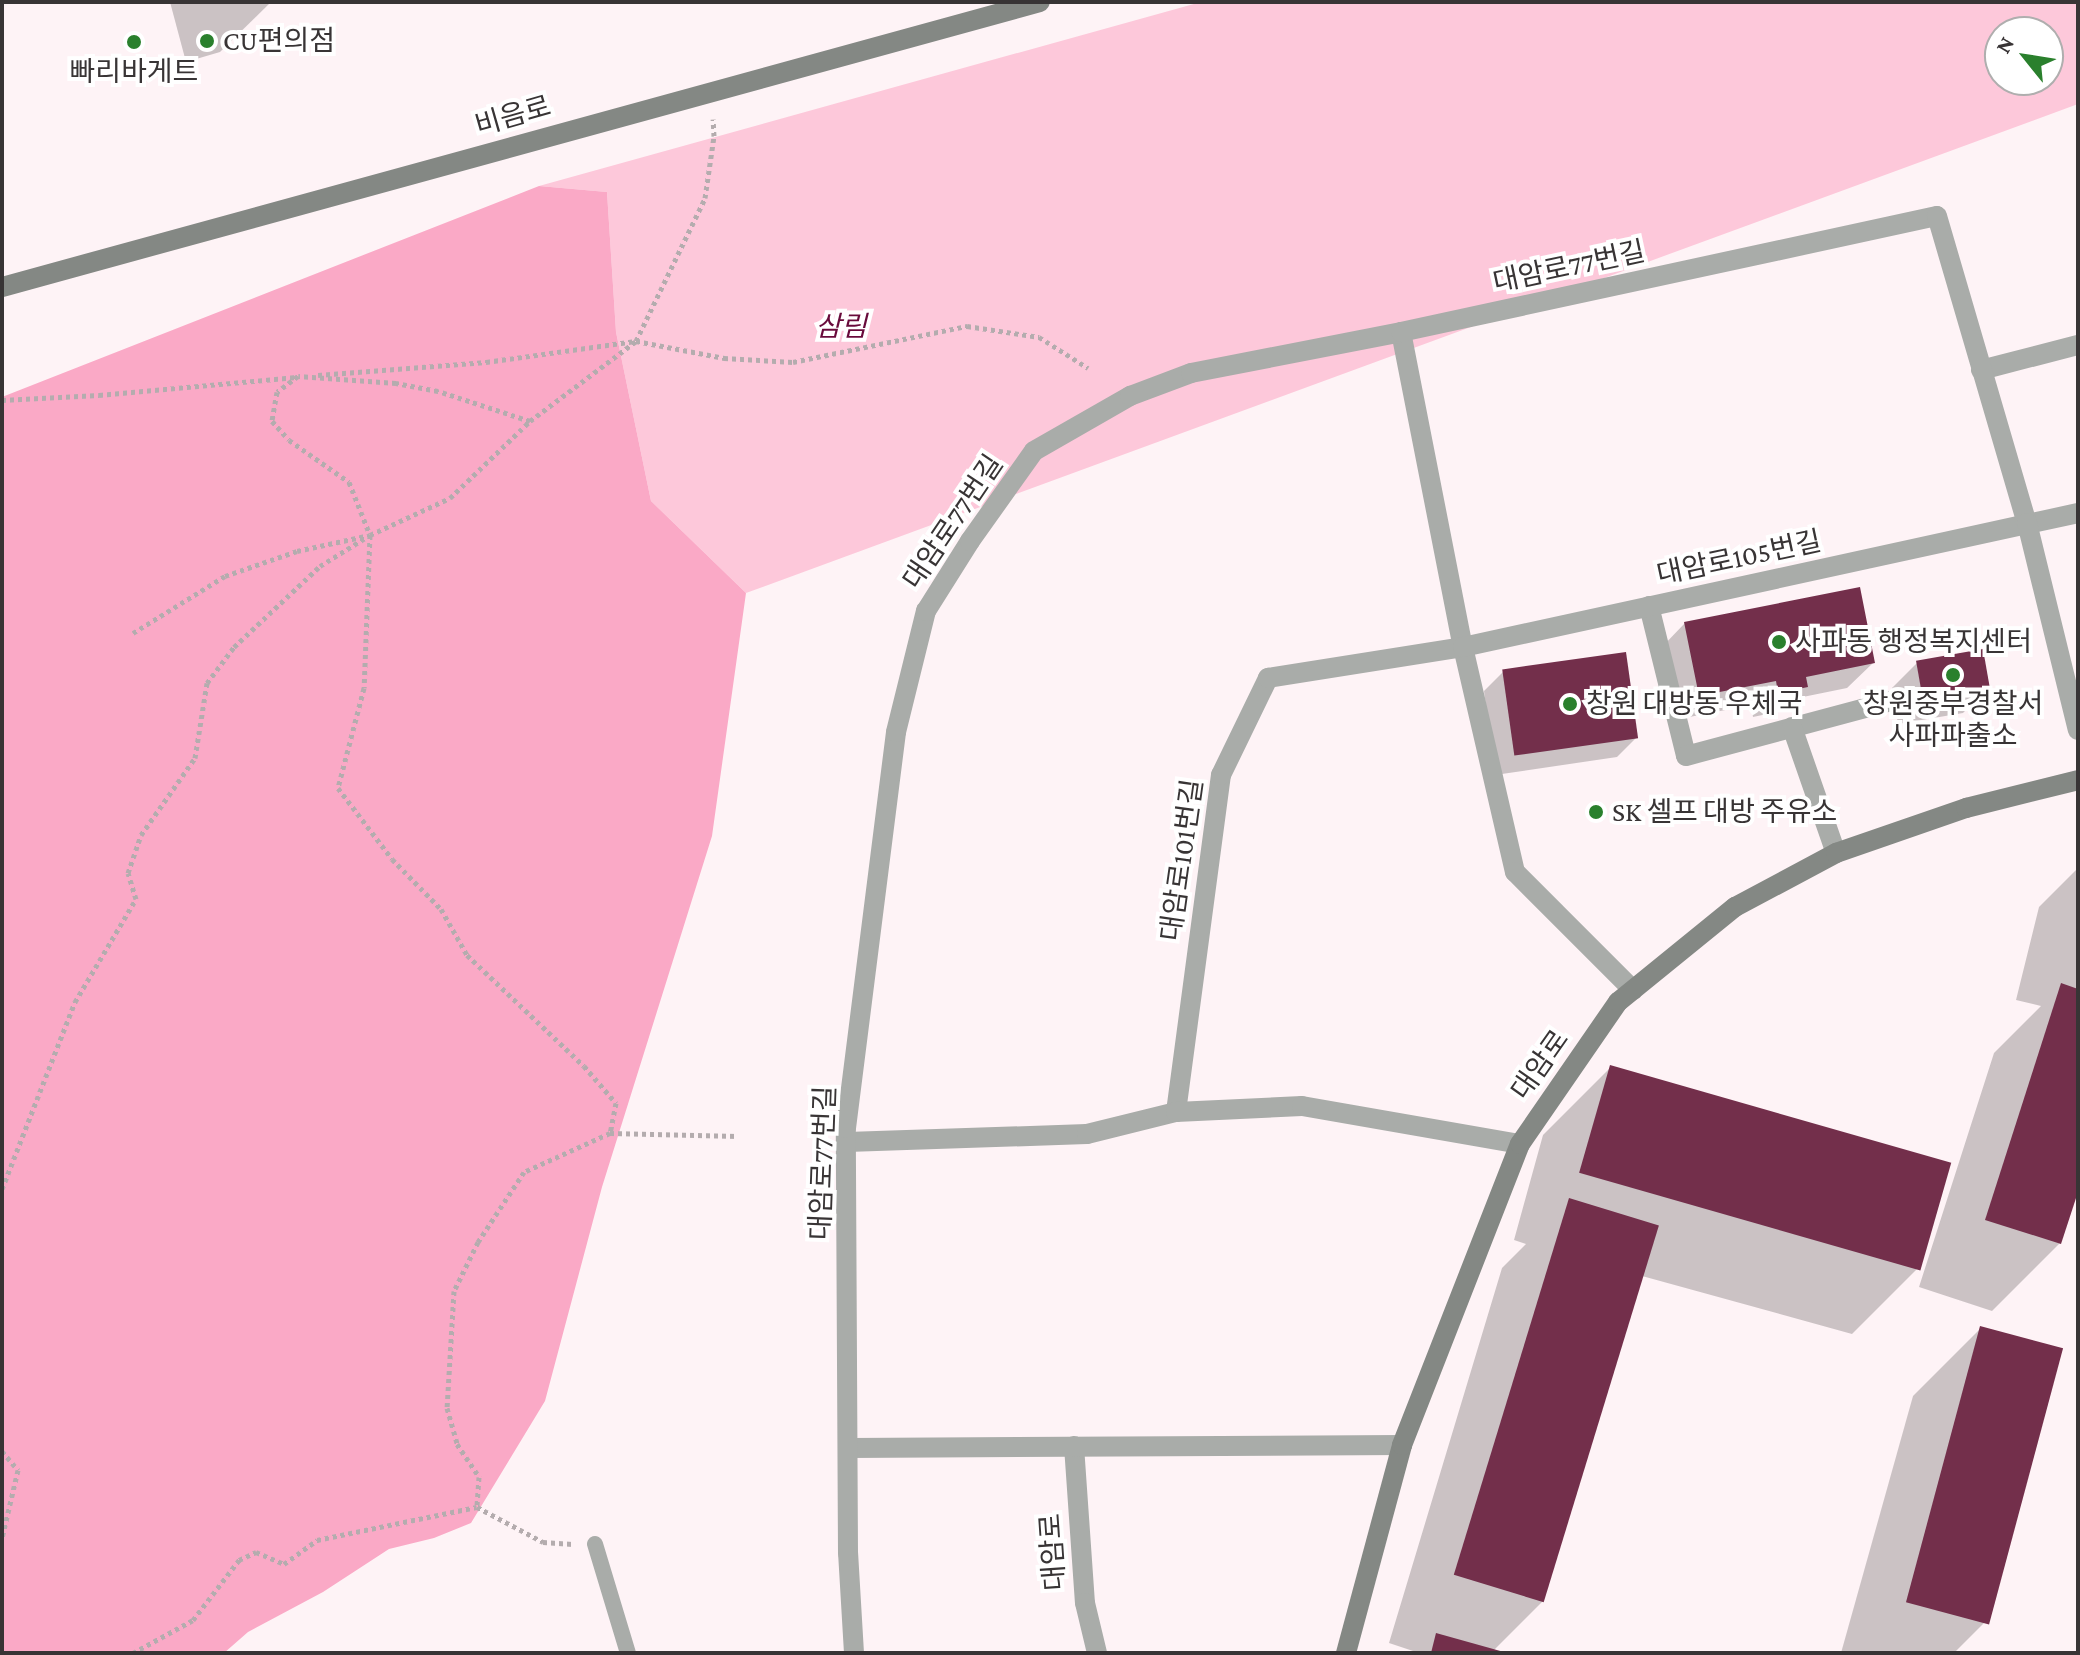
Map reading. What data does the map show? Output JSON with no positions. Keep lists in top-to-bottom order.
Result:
{
  "streets": {
    "street": [
      "비음로",
      "대암로77번길",
      "대암로105번길",
      "대암로101번길",
      "대암로"
    ]
  },
  "crossings": [
    ["대암로105번길", "대암로101번길"]
  ],
  "parks": ["삼림"],
  "places": [
    "CU편의점",
    "빠리바게트",
    "사파동 행정복지센터",
    "창원중부경찰서 사파파출소",
    "창원 대방동 우체국",
    "SK 셀프 대방 주유소"
  ],
  "north": "top left"
}
